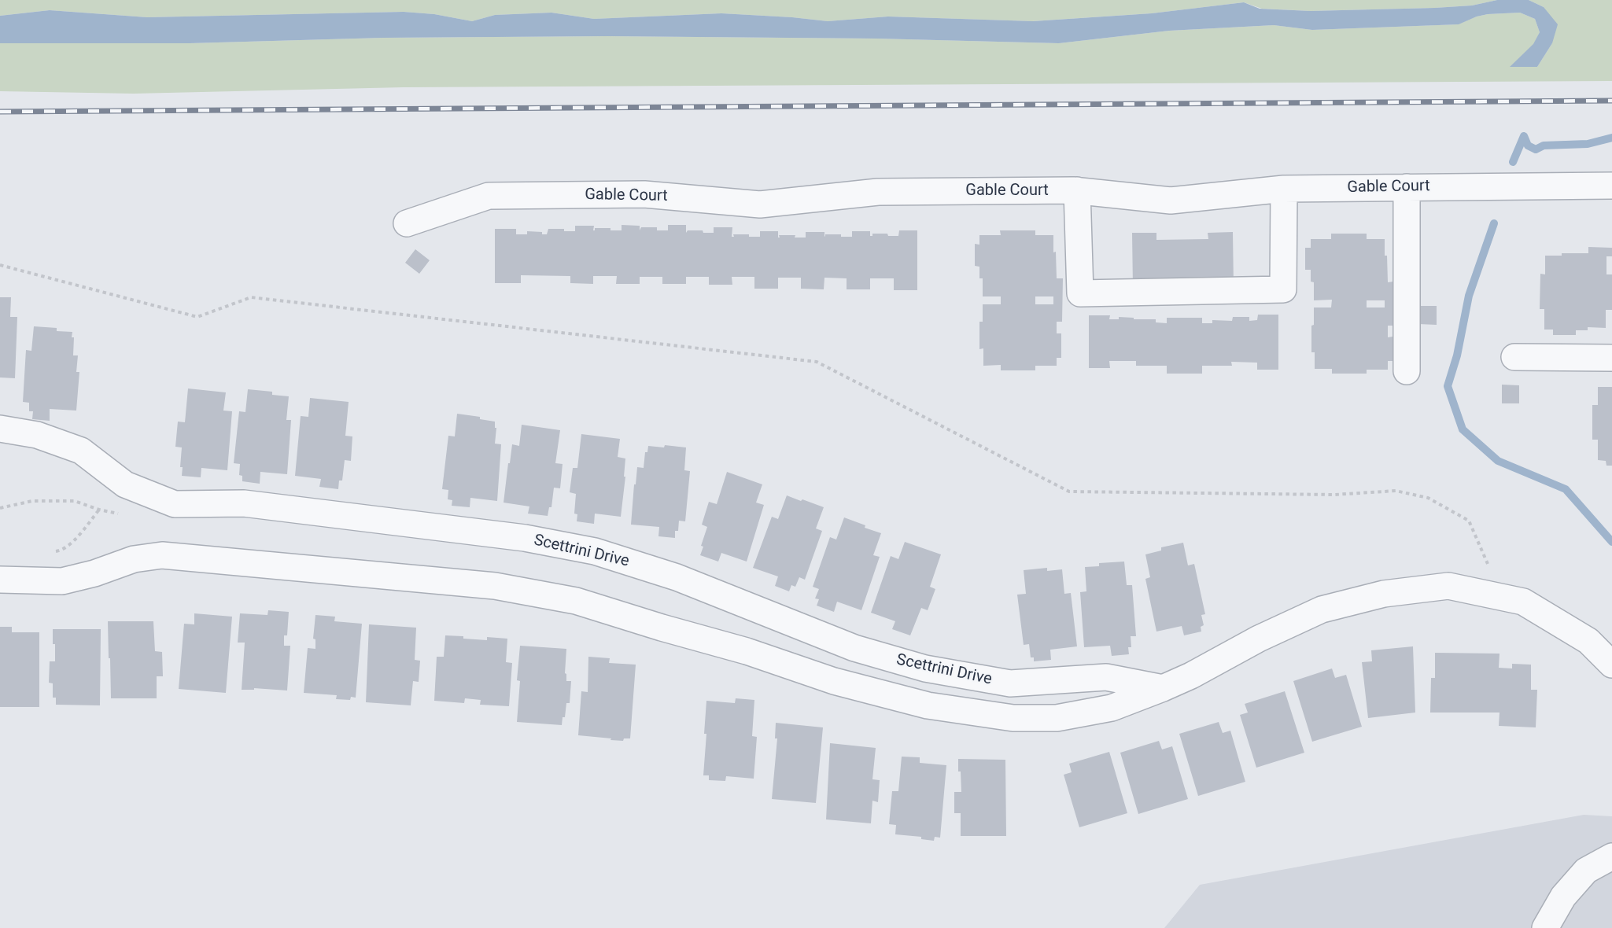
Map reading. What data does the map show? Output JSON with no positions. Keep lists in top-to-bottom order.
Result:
{
  "streets": {
    "street": ["Gable Court", "Scettrini Drive"]
  }
}
